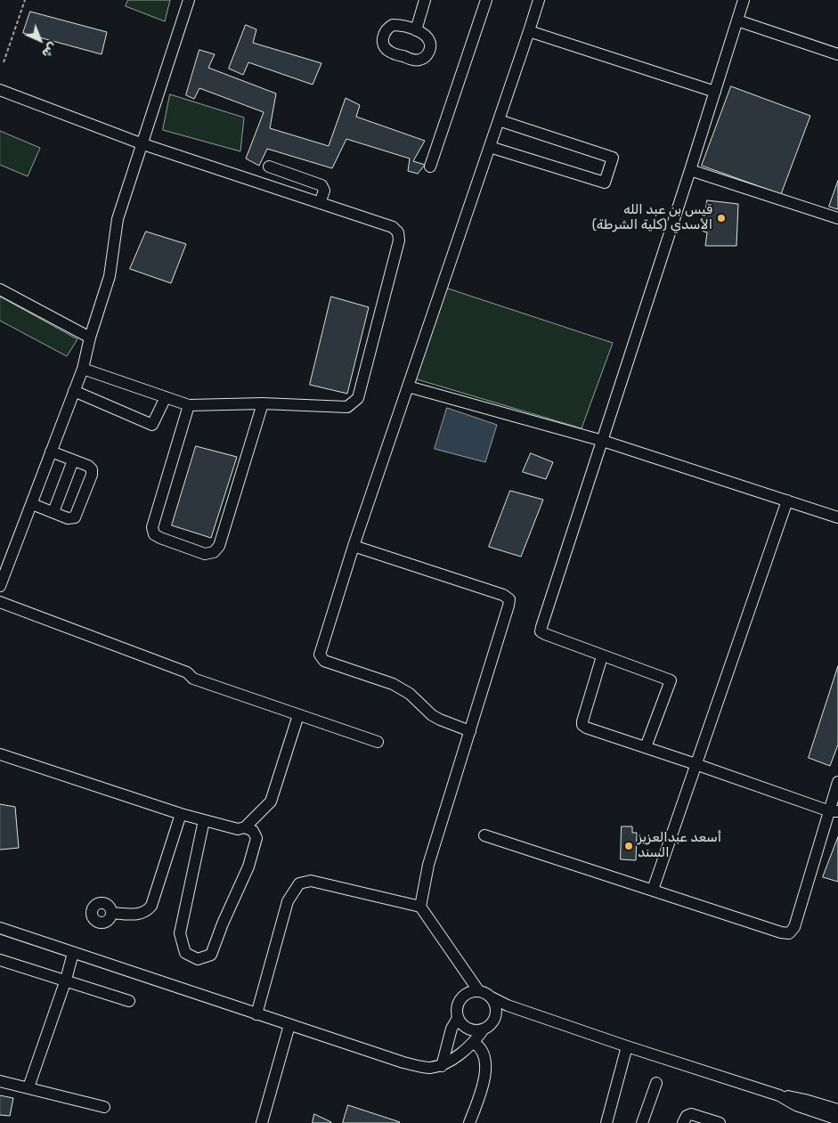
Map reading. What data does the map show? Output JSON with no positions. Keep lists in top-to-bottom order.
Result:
{
  "places": ["قيس بن عبد الله الأسدي (كلية الشرطة)", "أسعد عبدالعزيز السند"],
  "north": "bottom right"
}
